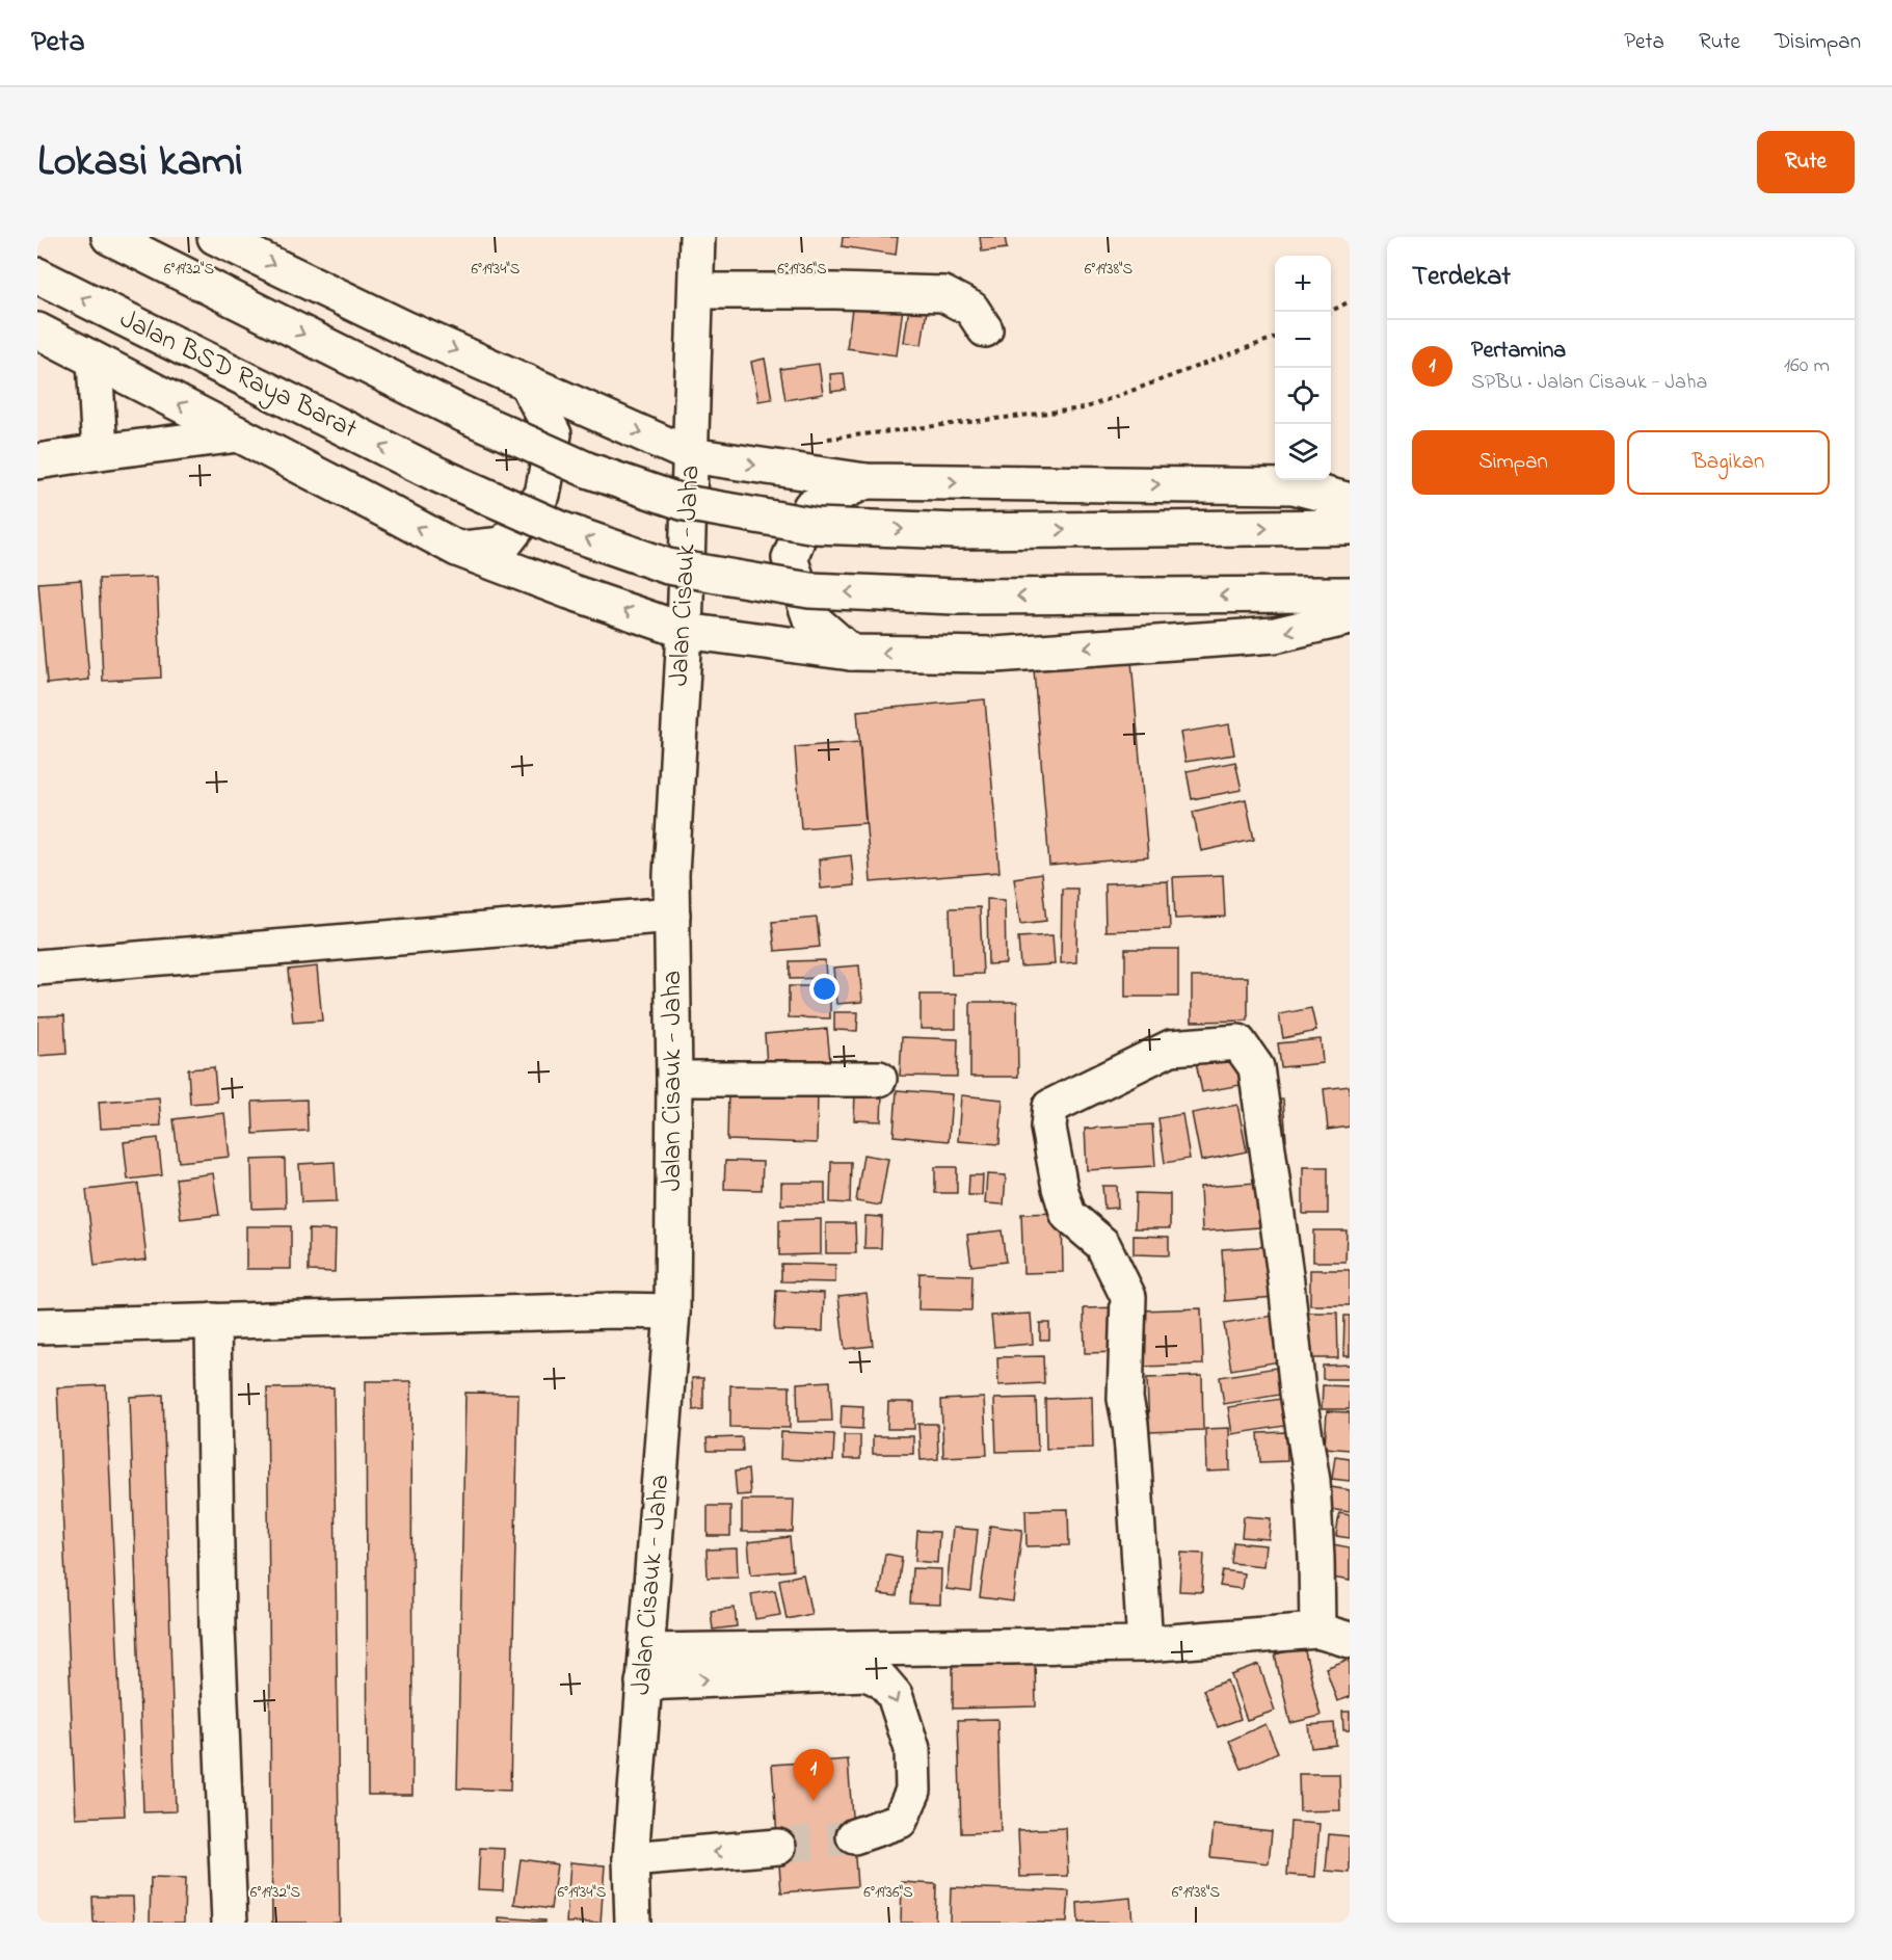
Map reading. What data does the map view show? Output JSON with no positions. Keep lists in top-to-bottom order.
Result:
{
  "streets": {
    "main road": ["Jalan BSD Raya Barat", "Jalan Cisauk - Jaha"]
  },
  "page": {
    "header": "Peta",
    "nav": ["Peta", "Rute", "Disimpan"],
    "title": "Lokasi kami",
    "buttons": [
      "Rute",
      ["Simpan", "Bagikan"]
    ],
    "heading": "Terdekat",
    "map_buttons": ["+", "−"],
    "list": [
      {
        "mark": "1",
        "name": "Pertamina",
        "note": "SPBU · Jalan Cisauk - Jaha",
        "value": "160 m"
      }
    ],
    "pins": "1"
  },
  "coordinates": [
    "6°19'32\"S",
    "6°19'34\"S",
    "6°19'36\"S",
    "6°19'38\"S"
  ]
}
